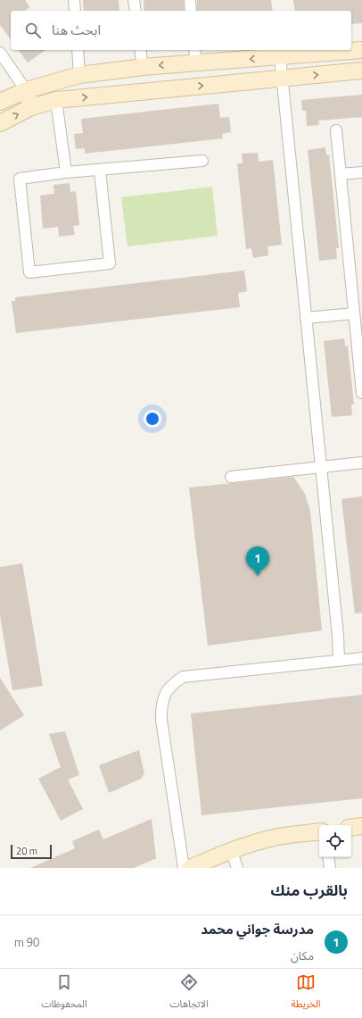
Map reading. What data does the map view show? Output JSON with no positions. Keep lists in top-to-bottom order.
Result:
{
  "scale_bar": "20 m",
  "page": {
    "search": "ابحث هنا",
    "pins": "1",
    "scale": "20 m",
    "heading": "بالقرب منك",
    "list": [
      {
        "mark": "1",
        "name": "مدرسة جواني محمد",
        "note": "مكان",
        "value": "90 m"
      }
    ],
    "nav": ["الخريطة", "الاتجاهات", "المحفوظات"]
  }
}
